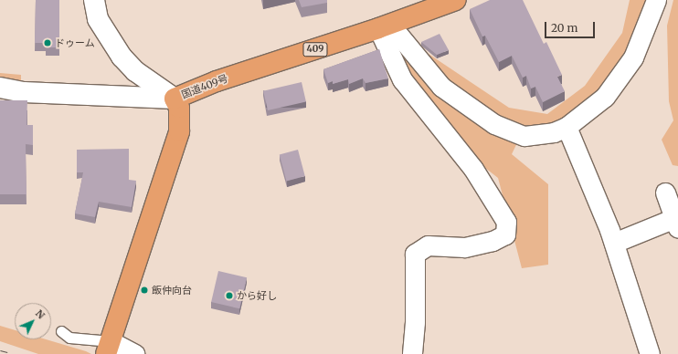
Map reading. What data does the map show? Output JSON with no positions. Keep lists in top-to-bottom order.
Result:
{
  "streets": {
    "highway": ["409", "国道409号"]
  },
  "places": ["ドゥーム", "飯仲向台", "から好し"],
  "scale_bar": "20 m",
  "north": "top right"
}
